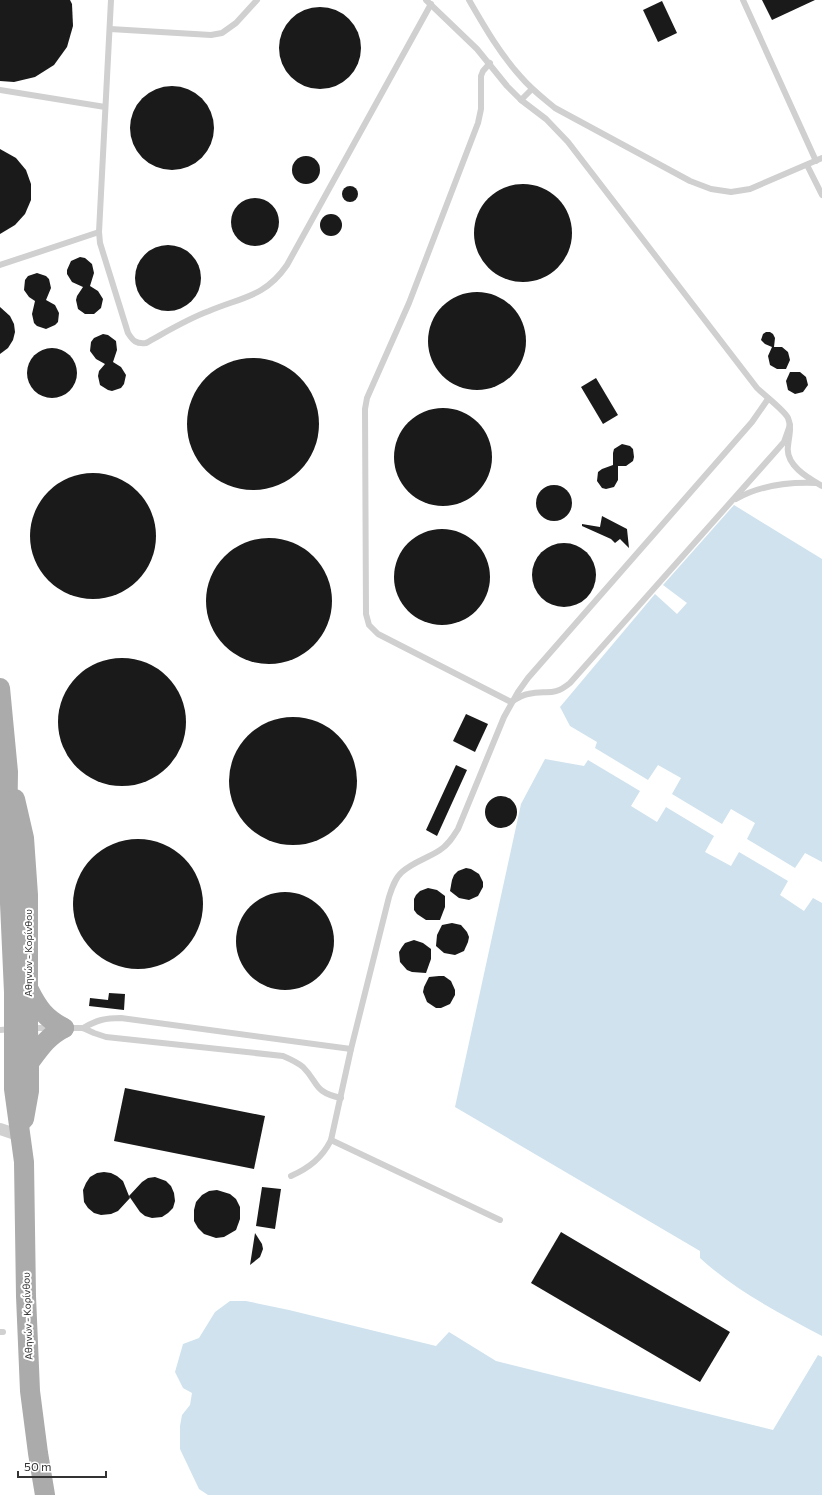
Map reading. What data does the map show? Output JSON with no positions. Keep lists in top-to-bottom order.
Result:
{
  "streets": {
    "main road": ["Αθηνών - Κορίνθου"]
  },
  "scale_bar": "50 m"
}
